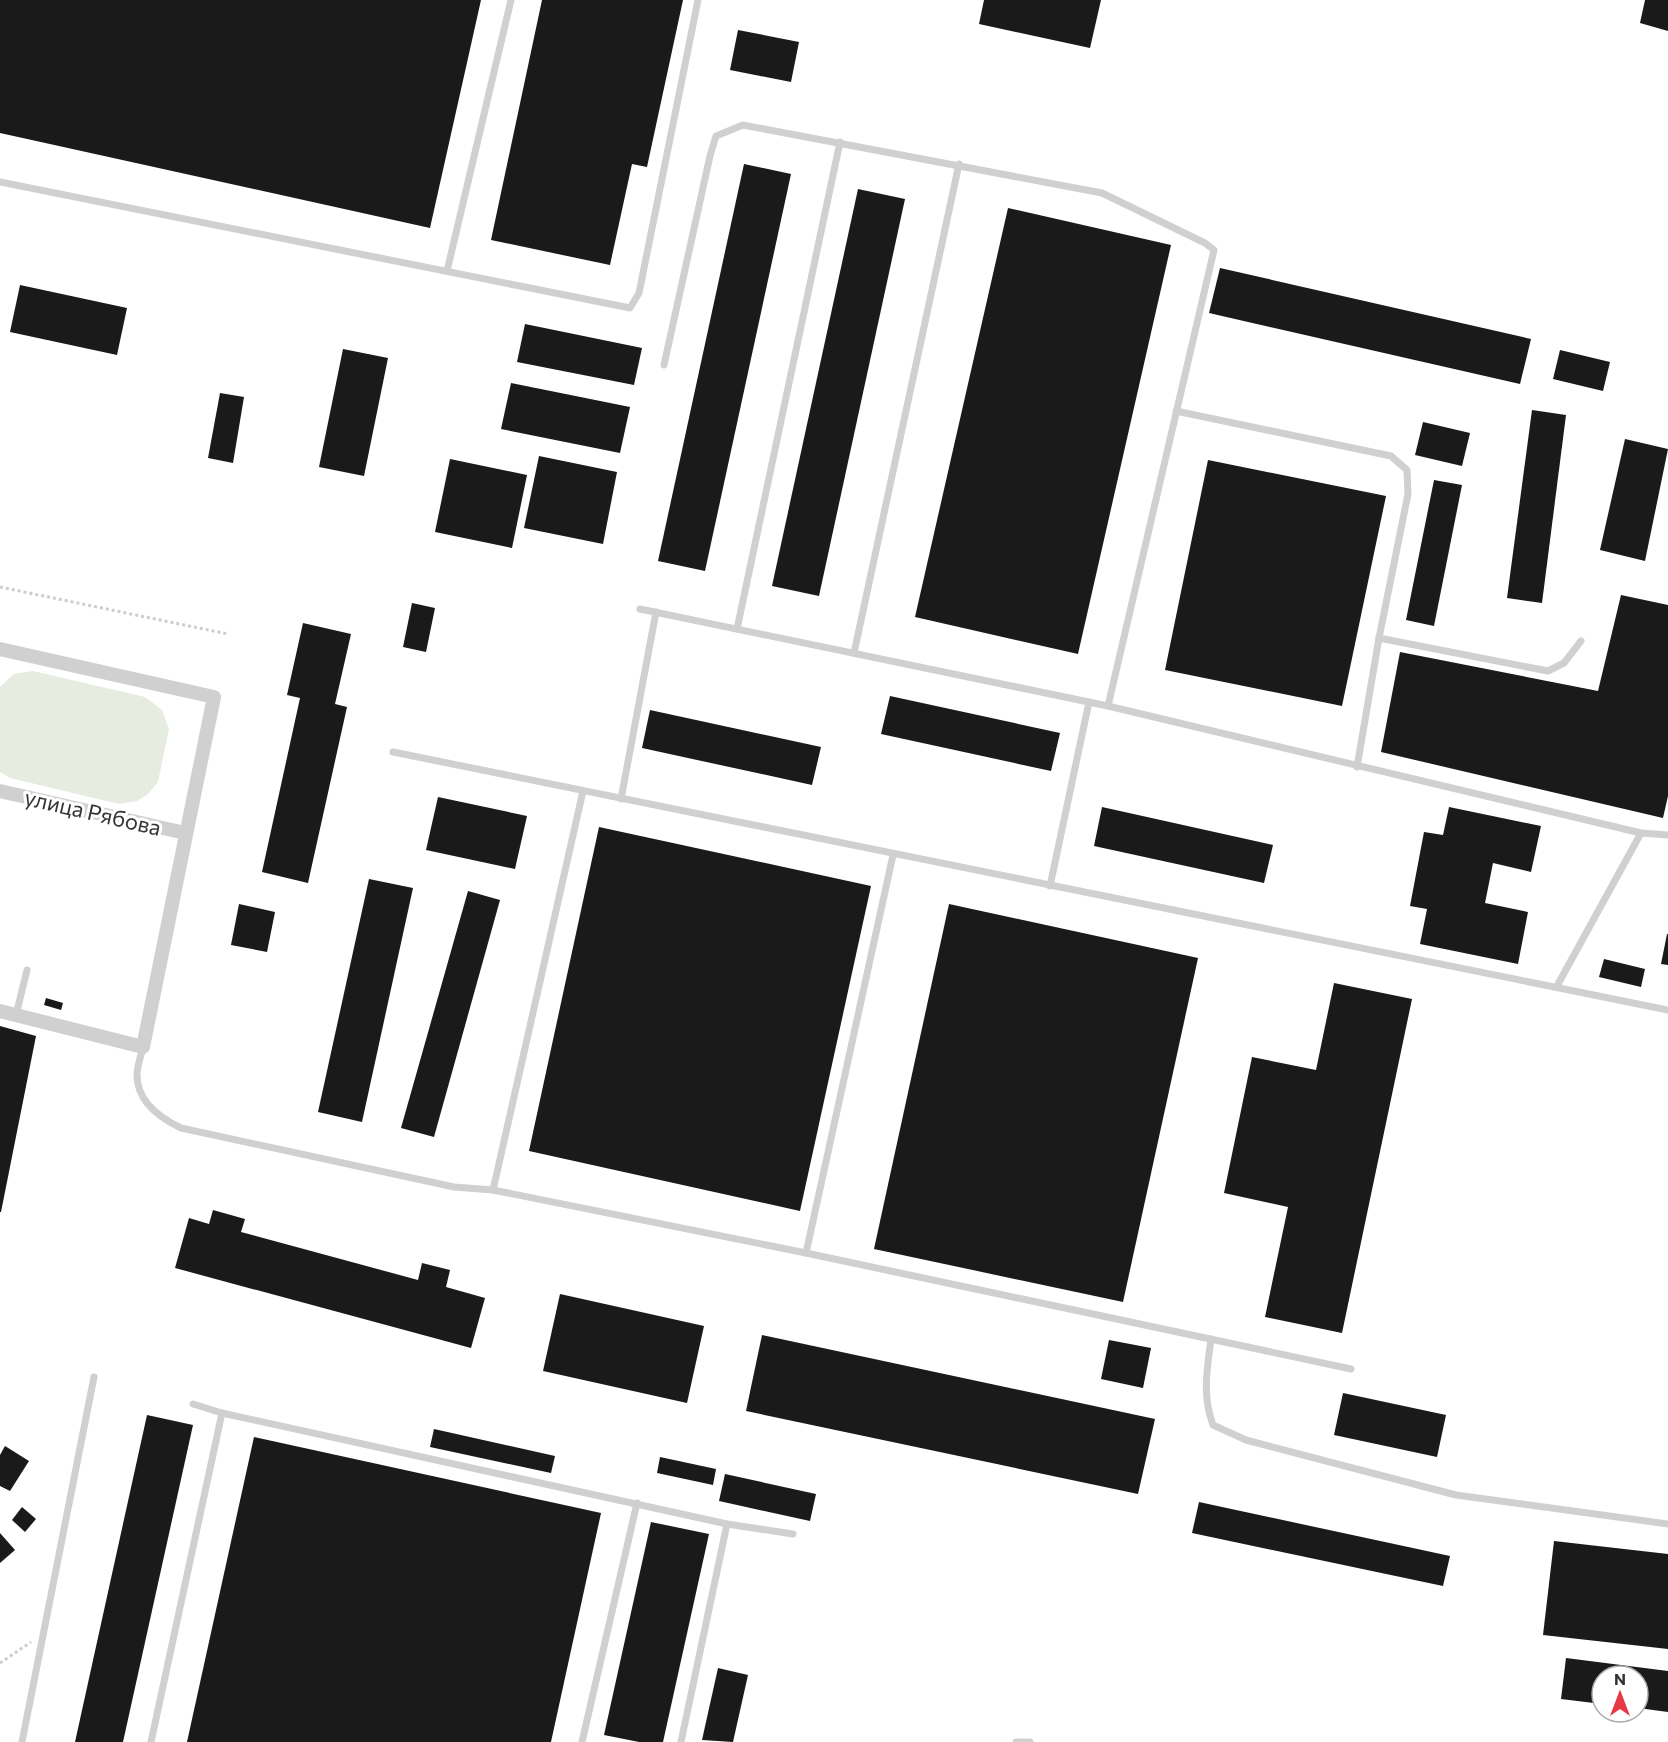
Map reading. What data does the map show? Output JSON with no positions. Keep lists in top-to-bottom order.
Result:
{
  "streets": {
    "street": ["улица Рябова"]
  },
  "north": "top"
}
